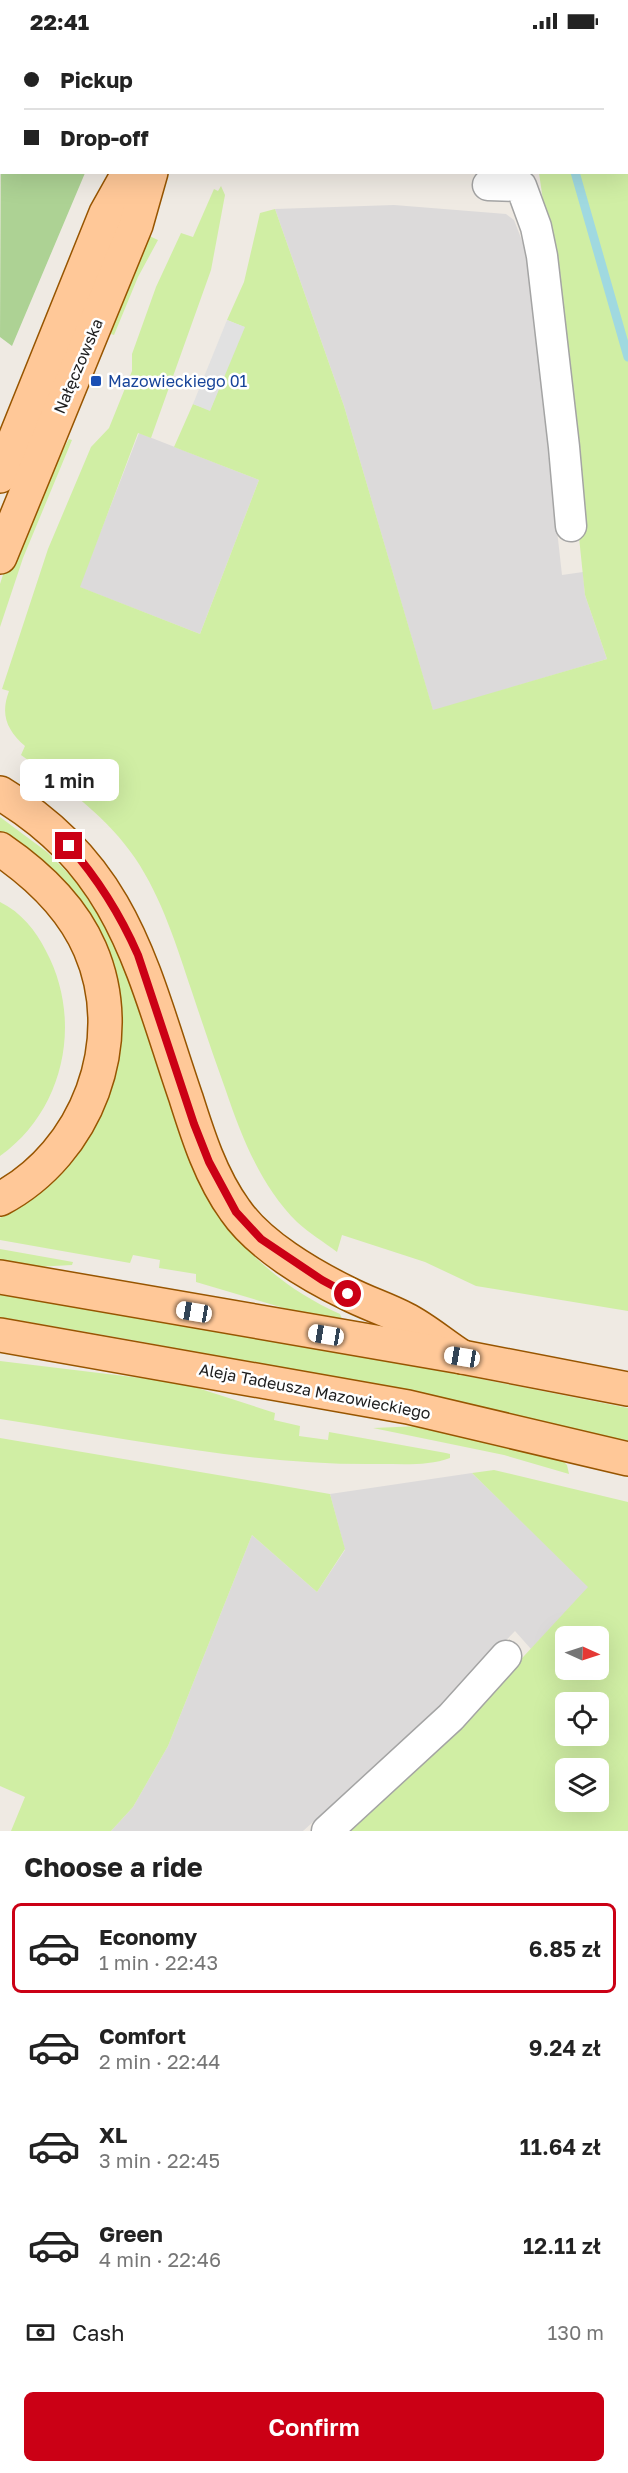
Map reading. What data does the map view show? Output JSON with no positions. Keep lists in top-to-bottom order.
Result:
{
  "streets": {
    "main road": ["Nałęczowska", "Aleja Tadeusza Mazowieckiego"]
  },
  "places": {
    "transit": ["Mazowieckiego 01"]
  },
  "north": "right",
  "page": {
    "status": "22:41",
    "banner": ["Pickup", "Drop-off"],
    "bubble": "1 min",
    "heading": "Choose a ride",
    "list": [
      {
        "name": "Economy",
        "note": "1 min · 22:43",
        "value": "6.85 zł"
      },
      {
        "name": "Comfort",
        "note": "2 min · 22:44",
        "value": "9.24 zł"
      },
      {
        "name": "XL",
        "note": "3 min · 22:45",
        "value": "11.64 zł"
      },
      {
        "name": "Green",
        "note": "4 min · 22:46",
        "value": "12.11 zł"
      }
    ],
    "pay": ["Cash", "130 m"],
    "buttons": "Confirm"
  }
}
